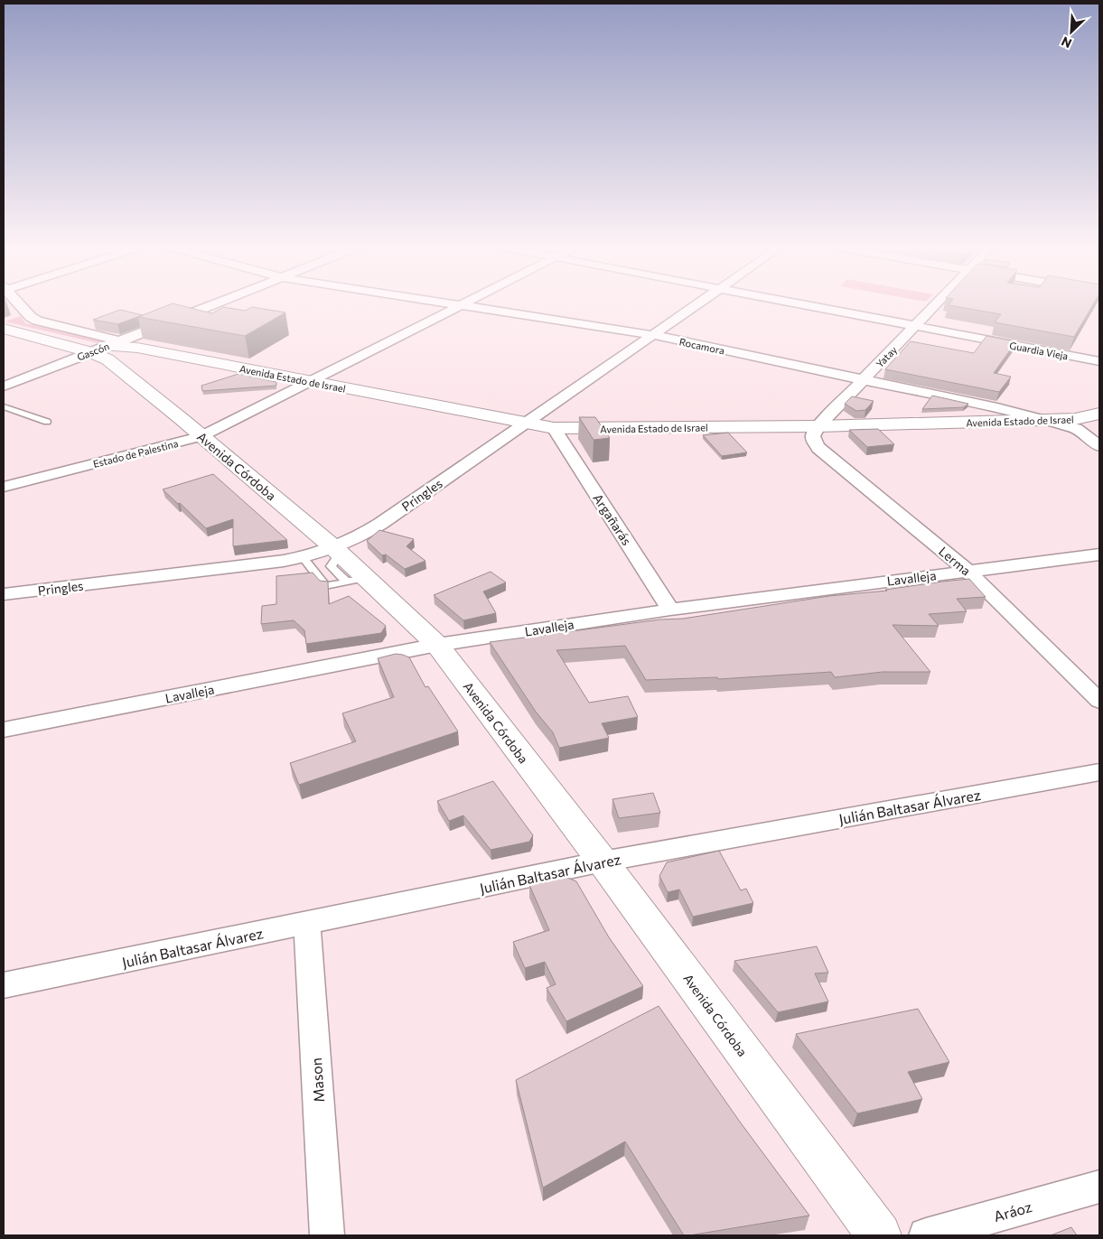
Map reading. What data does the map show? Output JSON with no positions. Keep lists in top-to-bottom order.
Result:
{
  "streets": {
    "main road": ["Avenida Estado de Israel", "Avenida Córdoba"],
    "street": [
      "Rocamora",
      "Guardia Vieja",
      "Gascón",
      "Yatay",
      "Estado de Palestina",
      "Pringles",
      "Argañarás",
      "Lerma",
      "Lavalleja",
      "Julián Baltasar Álvarez",
      "Mason",
      "Aráoz"
    ]
  },
  "crossings": [
    ["Rocamora", "Yatay"],
    ["Rocamora", "Avenida Estado de Israel"],
    ["Rocamora", "Estado de Palestina"],
    ["Rocamora", "Pringles"],
    ["Guardia Vieja", "Yatay"],
    ["Gascón", "Avenida Estado de Israel"],
    ["Gascón", "Avenida Córdoba"],
    ["Yatay", "Avenida Estado de Israel"],
    ["Yatay", "Lerma"],
    ["Avenida Estado de Israel", "Estado de Palestina"],
    ["Avenida Estado de Israel", "Avenida Córdoba"],
    ["Avenida Estado de Israel", "Pringles"],
    ["Avenida Estado de Israel", "Argañarás"],
    ["Avenida Estado de Israel", "Lerma"],
    ["Estado de Palestina", "Avenida Córdoba"],
    ["Avenida Córdoba", "Pringles"],
    ["Avenida Córdoba", "Lavalleja"],
    ["Avenida Córdoba", "Julián Baltasar Álvarez"],
    ["Argañarás", "Lavalleja"],
    ["Lerma", "Lavalleja"],
    ["Julián Baltasar Álvarez", "Mason"]
  ],
  "north": "bottom left"
}
